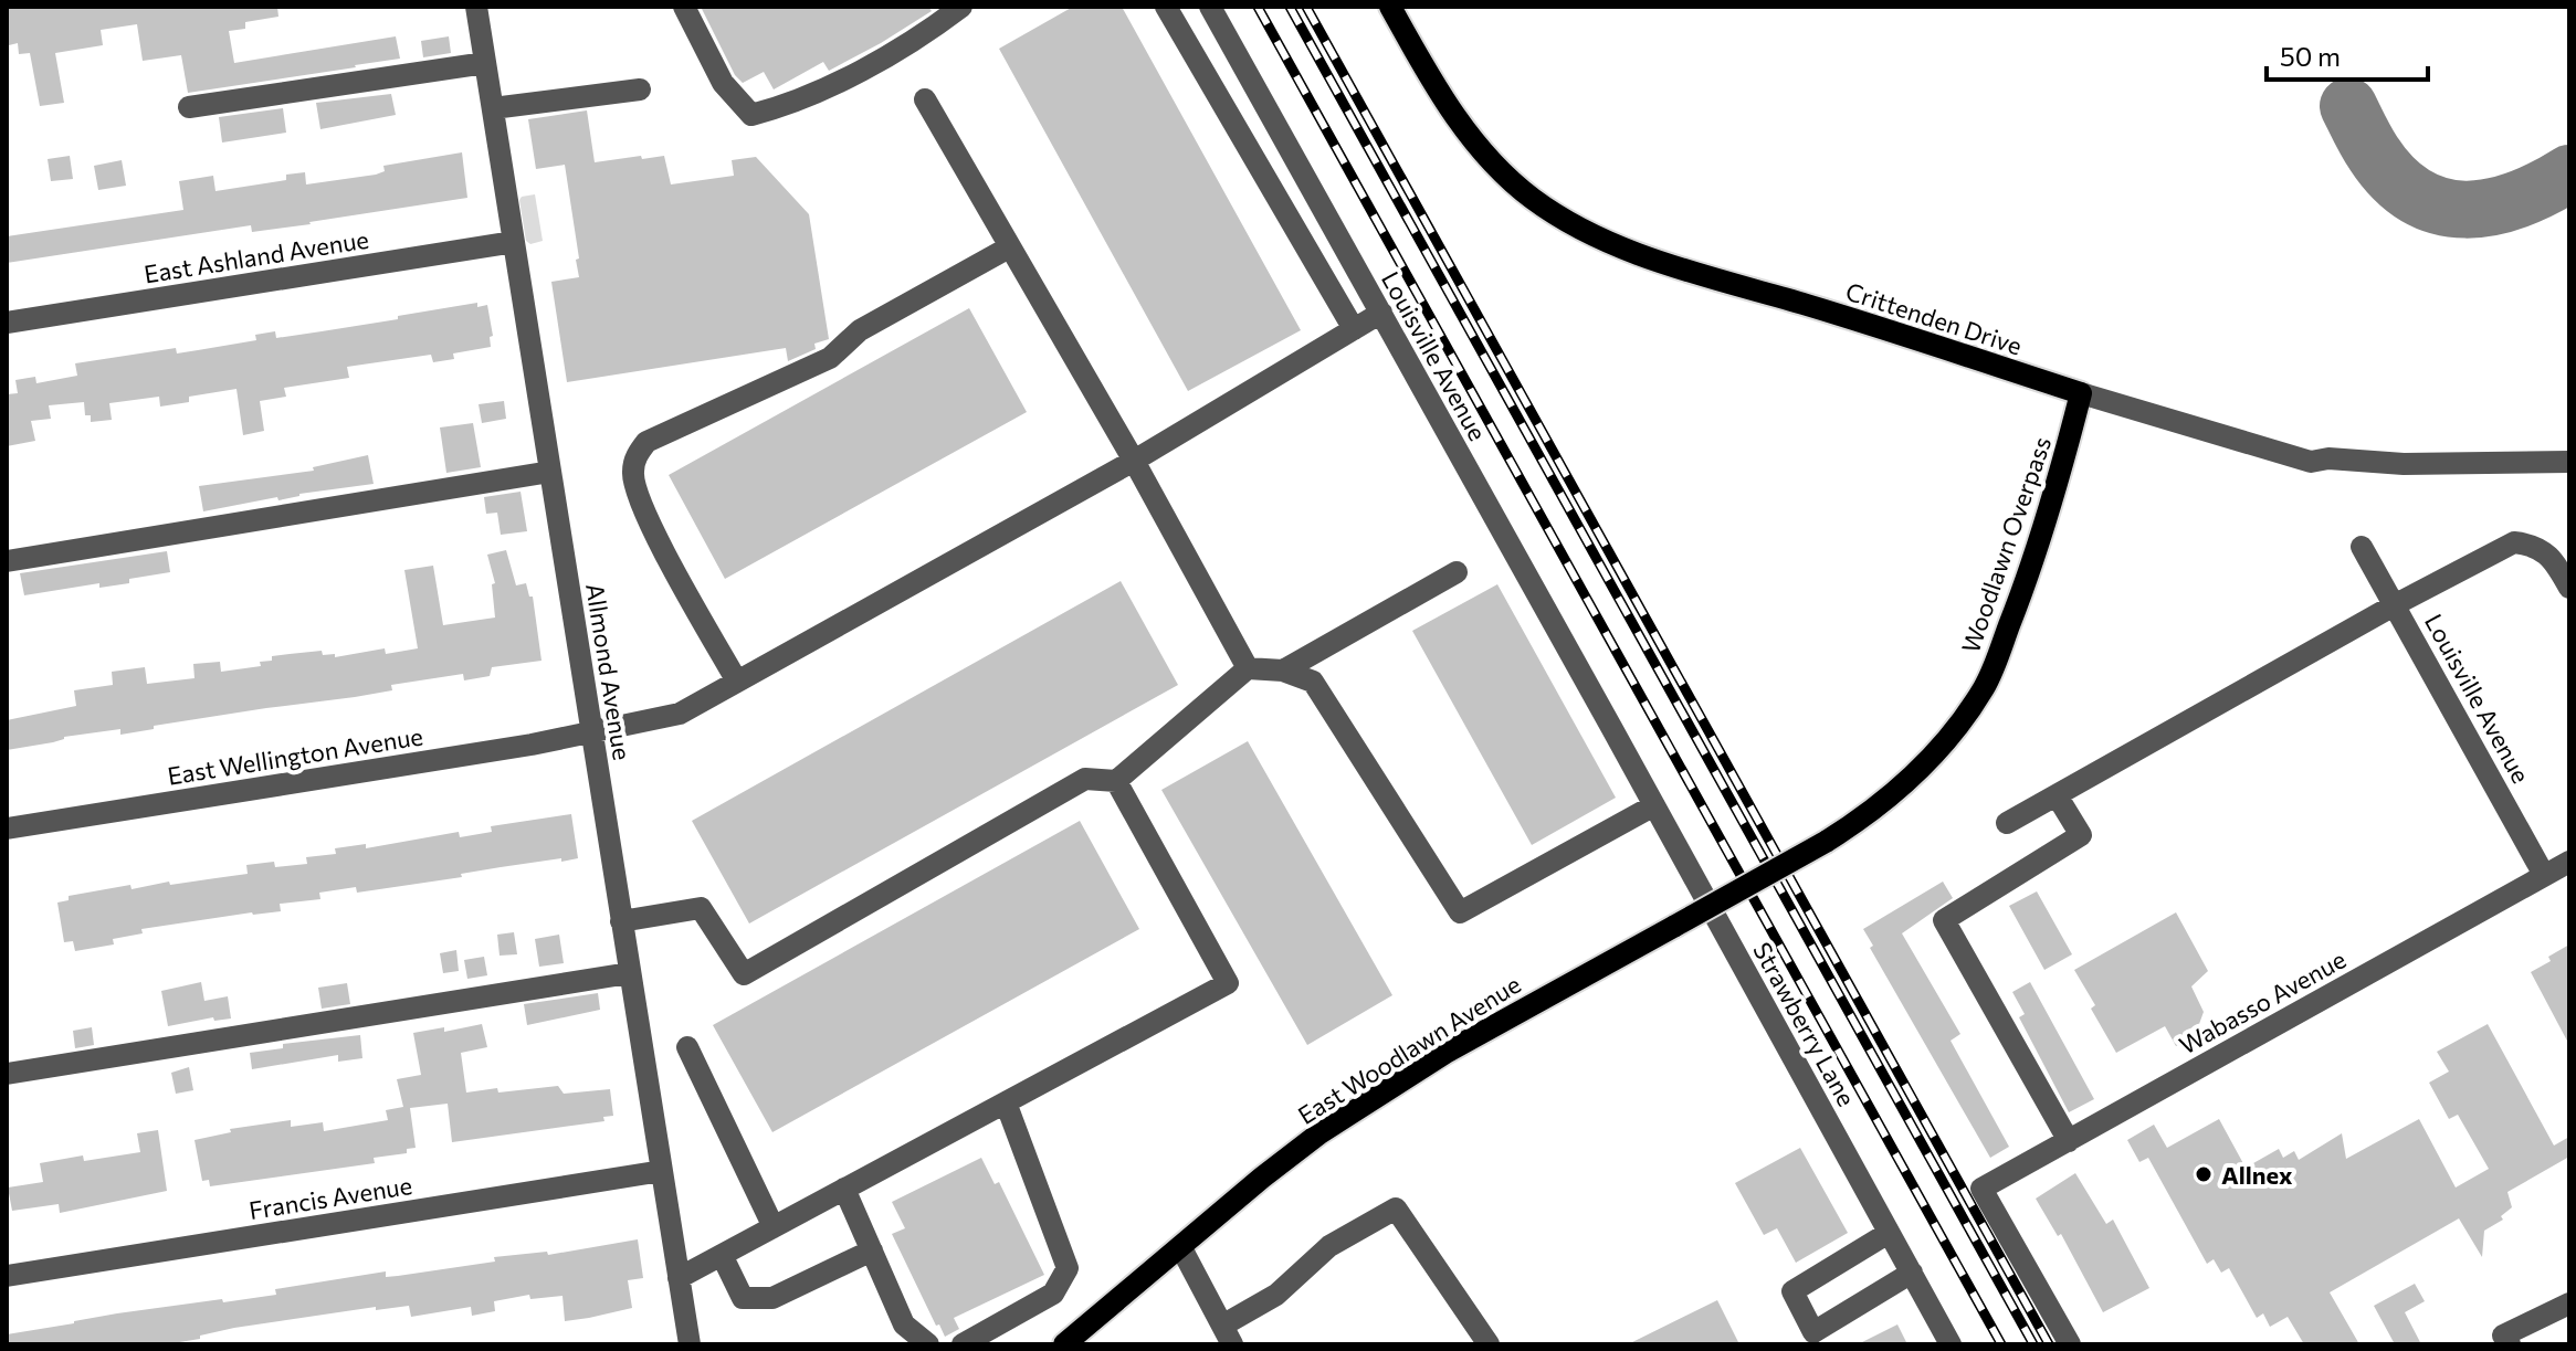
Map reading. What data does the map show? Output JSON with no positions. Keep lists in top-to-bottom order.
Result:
{
  "streets": {
    "main road": ["Crittenden Drive", "Woodlawn Overpass", "East Woodlawn Avenue"],
    "street": [
      "East Ashland Avenue",
      "Louisville Avenue",
      "Allmond Avenue",
      "East Wellington Avenue",
      "Wabasso Avenue",
      "Strawberry Lane",
      "Francis Avenue"
    ]
  },
  "crossings": [
    ["East Ashland Avenue", "Allmond Avenue"],
    ["Crittenden Drive", "Woodlawn Overpass"],
    ["Louisville Avenue", "East Wellington Avenue"],
    ["Louisville Avenue", "Wabasso Avenue"],
    ["Louisville Avenue", "Strawberry Lane"],
    ["Woodlawn Overpass", "East Woodlawn Avenue"],
    ["Allmond Avenue", "East Wellington Avenue"],
    ["Allmond Avenue", "Francis Avenue"]
  ],
  "places": ["Allnex"],
  "scale_bar": "50 m"
}
